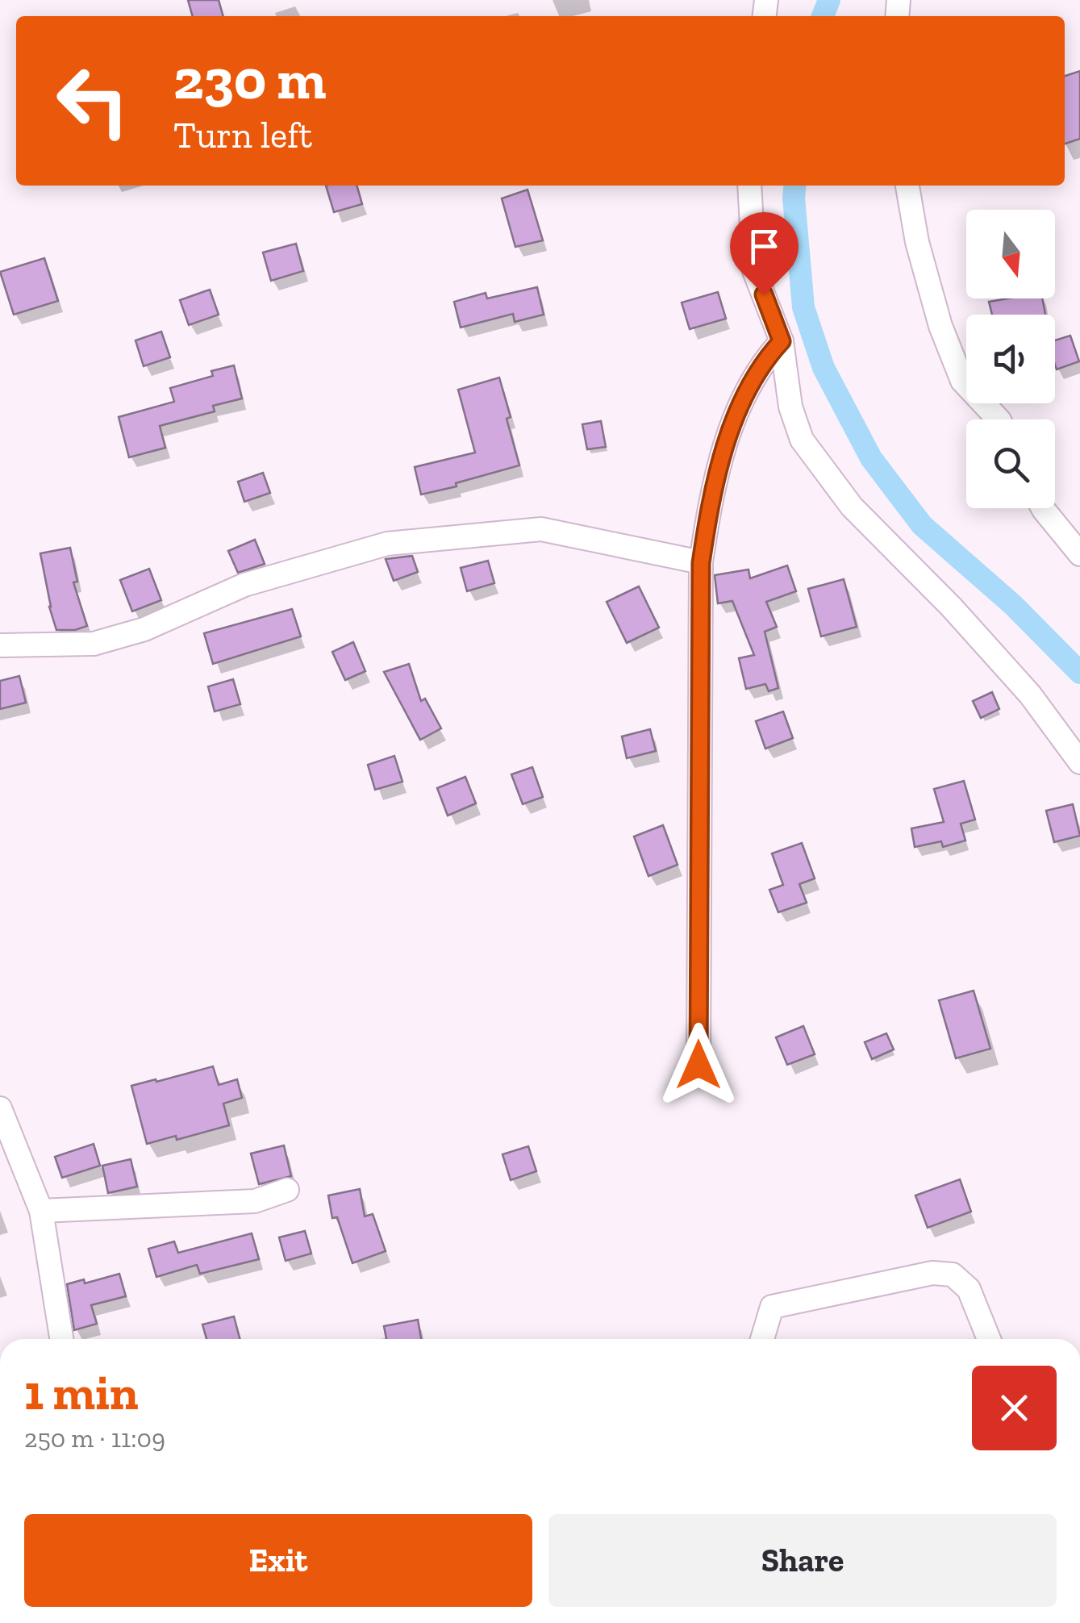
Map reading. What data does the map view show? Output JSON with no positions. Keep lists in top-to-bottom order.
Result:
{
  "north": "bottom",
  "page": {
    "turn": ["230 m", "Turn left"],
    "heading": ["1 min", "250 m · 11:09"],
    "buttons": ["Exit", "Share"]
  }
}
